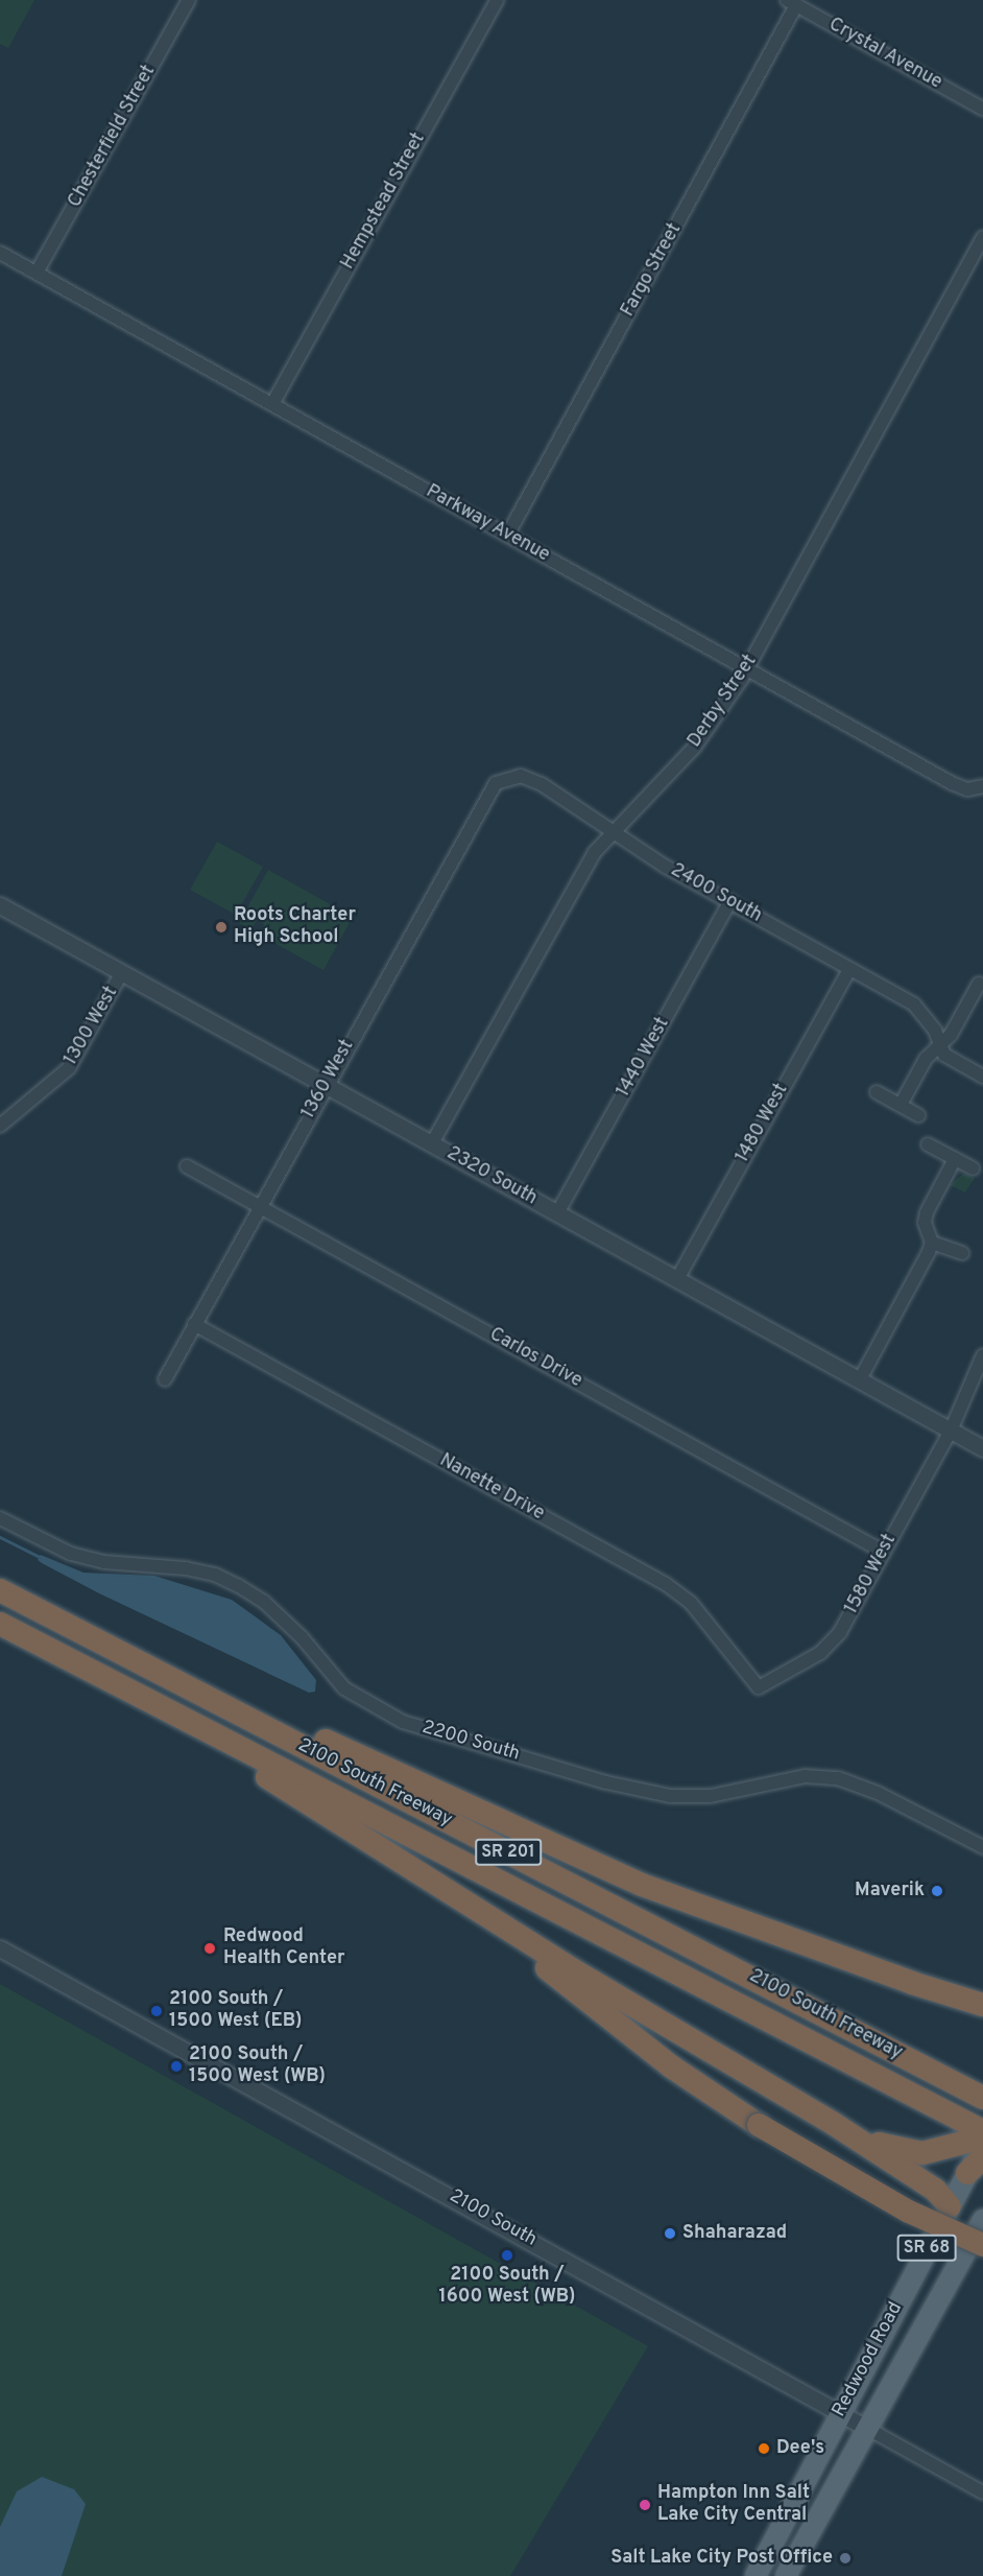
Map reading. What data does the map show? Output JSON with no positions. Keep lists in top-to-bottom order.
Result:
{
  "streets": {
    "highway": ["2100 South Freeway", "SR 201"],
    "main road": ["SR 68", "Redwood Road"],
    "street": [
      "Crystal Avenue",
      "Chesterfield Street",
      "Hempstead Street",
      "Fargo Street",
      "Parkway Avenue",
      "Derby Street",
      "2400 South",
      "1300 West",
      "1440 West",
      "1360 West",
      "1480 West",
      "2320 South",
      "Carlos Drive",
      "Nanette Drive",
      "1580 West",
      "2200 South",
      "2100 South"
    ]
  },
  "crossings": [
    ["Crystal Avenue", "Fargo Street"],
    ["Chesterfield Street", "Parkway Avenue"],
    ["Hempstead Street", "Parkway Avenue"],
    ["Fargo Street", "Parkway Avenue"],
    ["Parkway Avenue", "Derby Street"],
    ["Derby Street", "2400 South"],
    ["Derby Street", "2320 South"],
    ["2400 South", "1440 West"],
    ["2400 South", "1360 West"],
    ["2400 South", "1480 West"],
    ["1300 West", "2320 South"],
    ["1440 West", "2320 South"],
    ["1360 West", "2320 South"],
    ["1360 West", "Carlos Drive"],
    ["1360 West", "Nanette Drive"],
    ["1480 West", "2320 South"],
    ["2320 South", "1580 West"],
    ["Carlos Drive", "1580 West"],
    ["Nanette Drive", "1580 West"],
    ["2100 South", "Redwood Road"]
  ],
  "places": [
    "Roots Charter High School",
    "Maverik",
    "Redwood Health Center",
    "2100 South / 1500 West (EB)",
    "2100 South / 1500 West (WB)",
    "Shaharazad",
    "2100 South / 1600 West (WB)",
    "Dee's",
    "Hampton Inn Salt Lake City Central",
    "Salt Lake City Post Office"
  ]
}
